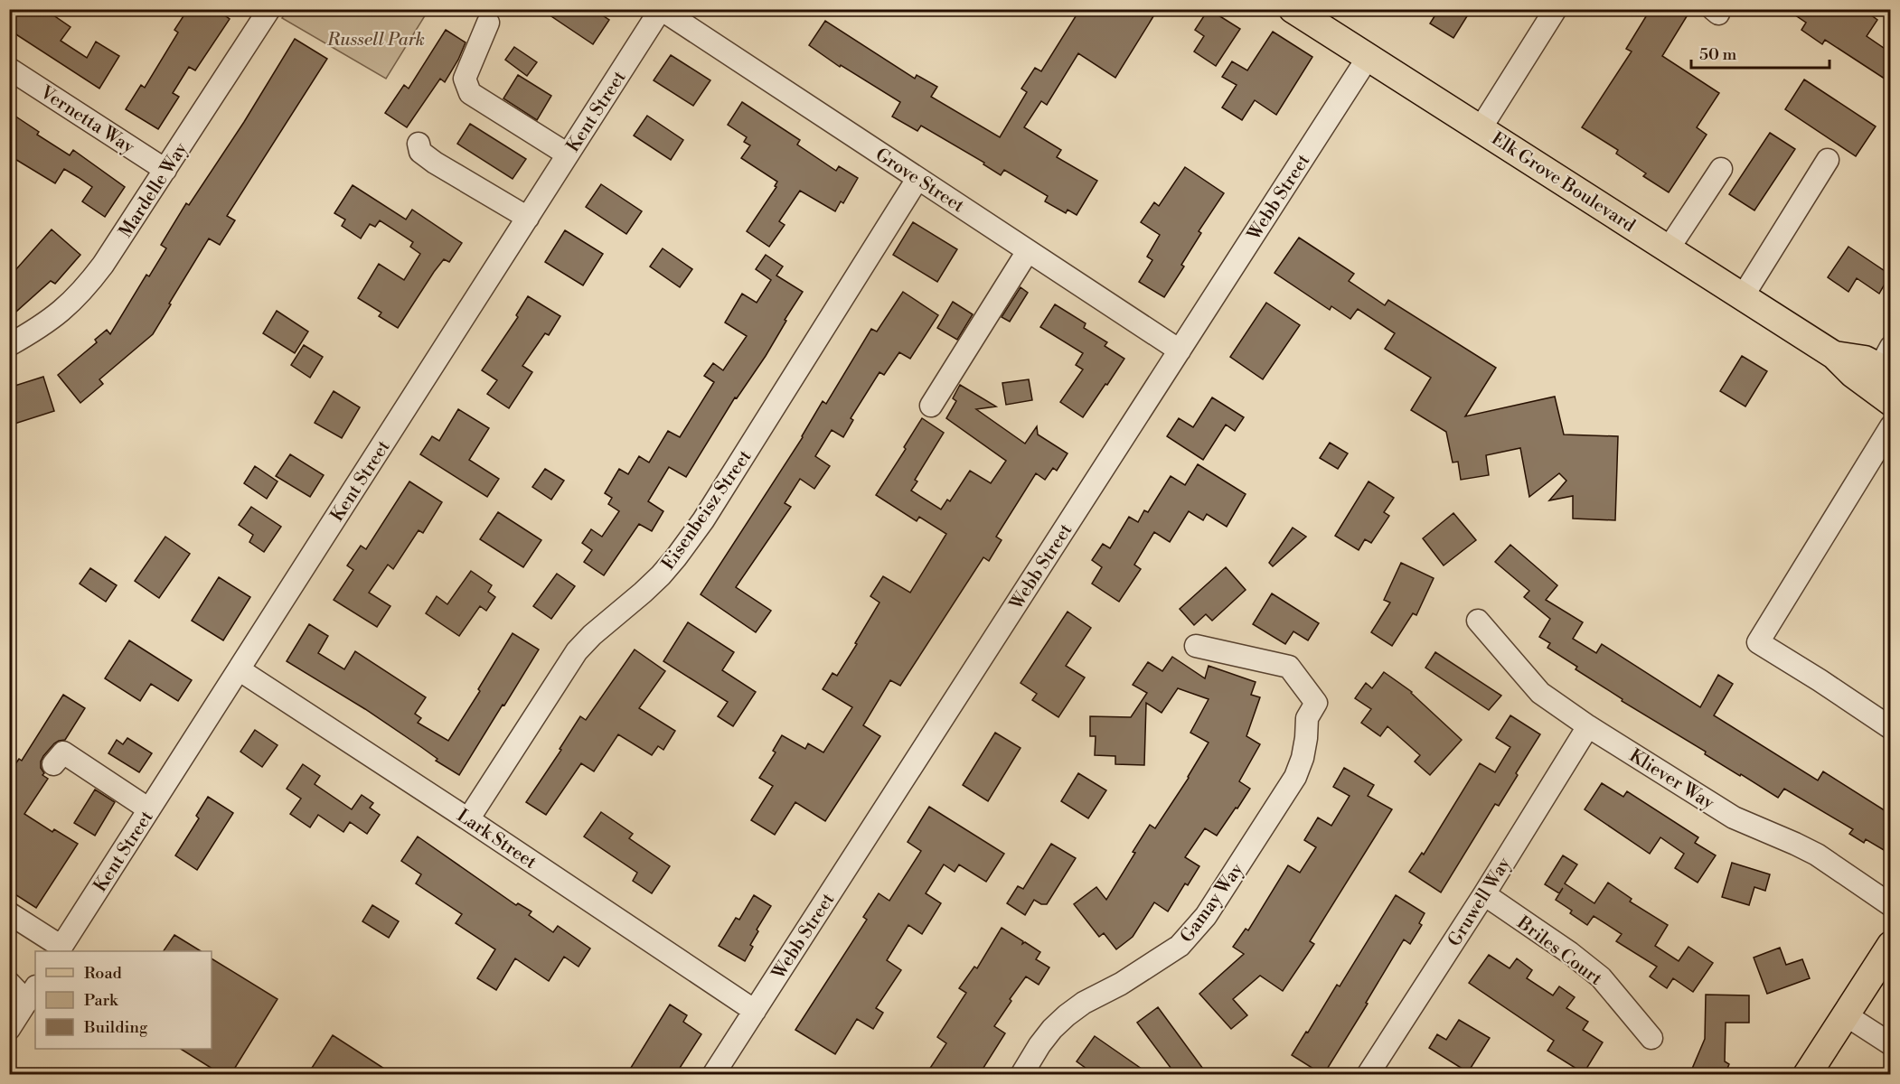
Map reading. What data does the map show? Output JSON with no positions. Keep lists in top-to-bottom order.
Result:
{
  "streets": {
    "main road": ["Elk Grove Boulevard"],
    "street": [
      "Kent Street",
      "Vernetta Way",
      "Grove Street",
      "Mardelle Way",
      "Webb Street",
      "Eisenbeisz Street",
      "Kliever Way",
      "Lark Street",
      "Gruwell Way",
      "Gamay Way",
      "Briles Court"
    ]
  },
  "crossings": [
    ["Kent Street", "Grove Street"],
    ["Kent Street", "Lark Street"],
    ["Vernetta Way", "Mardelle Way"],
    ["Grove Street", "Webb Street"],
    ["Grove Street", "Eisenbeisz Street"],
    ["Elk Grove Boulevard", "Webb Street"],
    ["Webb Street", "Lark Street"],
    ["Eisenbeisz Street", "Lark Street"],
    ["Kliever Way", "Gruwell Way"],
    ["Gruwell Way", "Briles Court"]
  ],
  "parks": ["Russell Park"],
  "legend": ["Road", "Park", "Building"],
  "scale_bar": "50 m"
}
